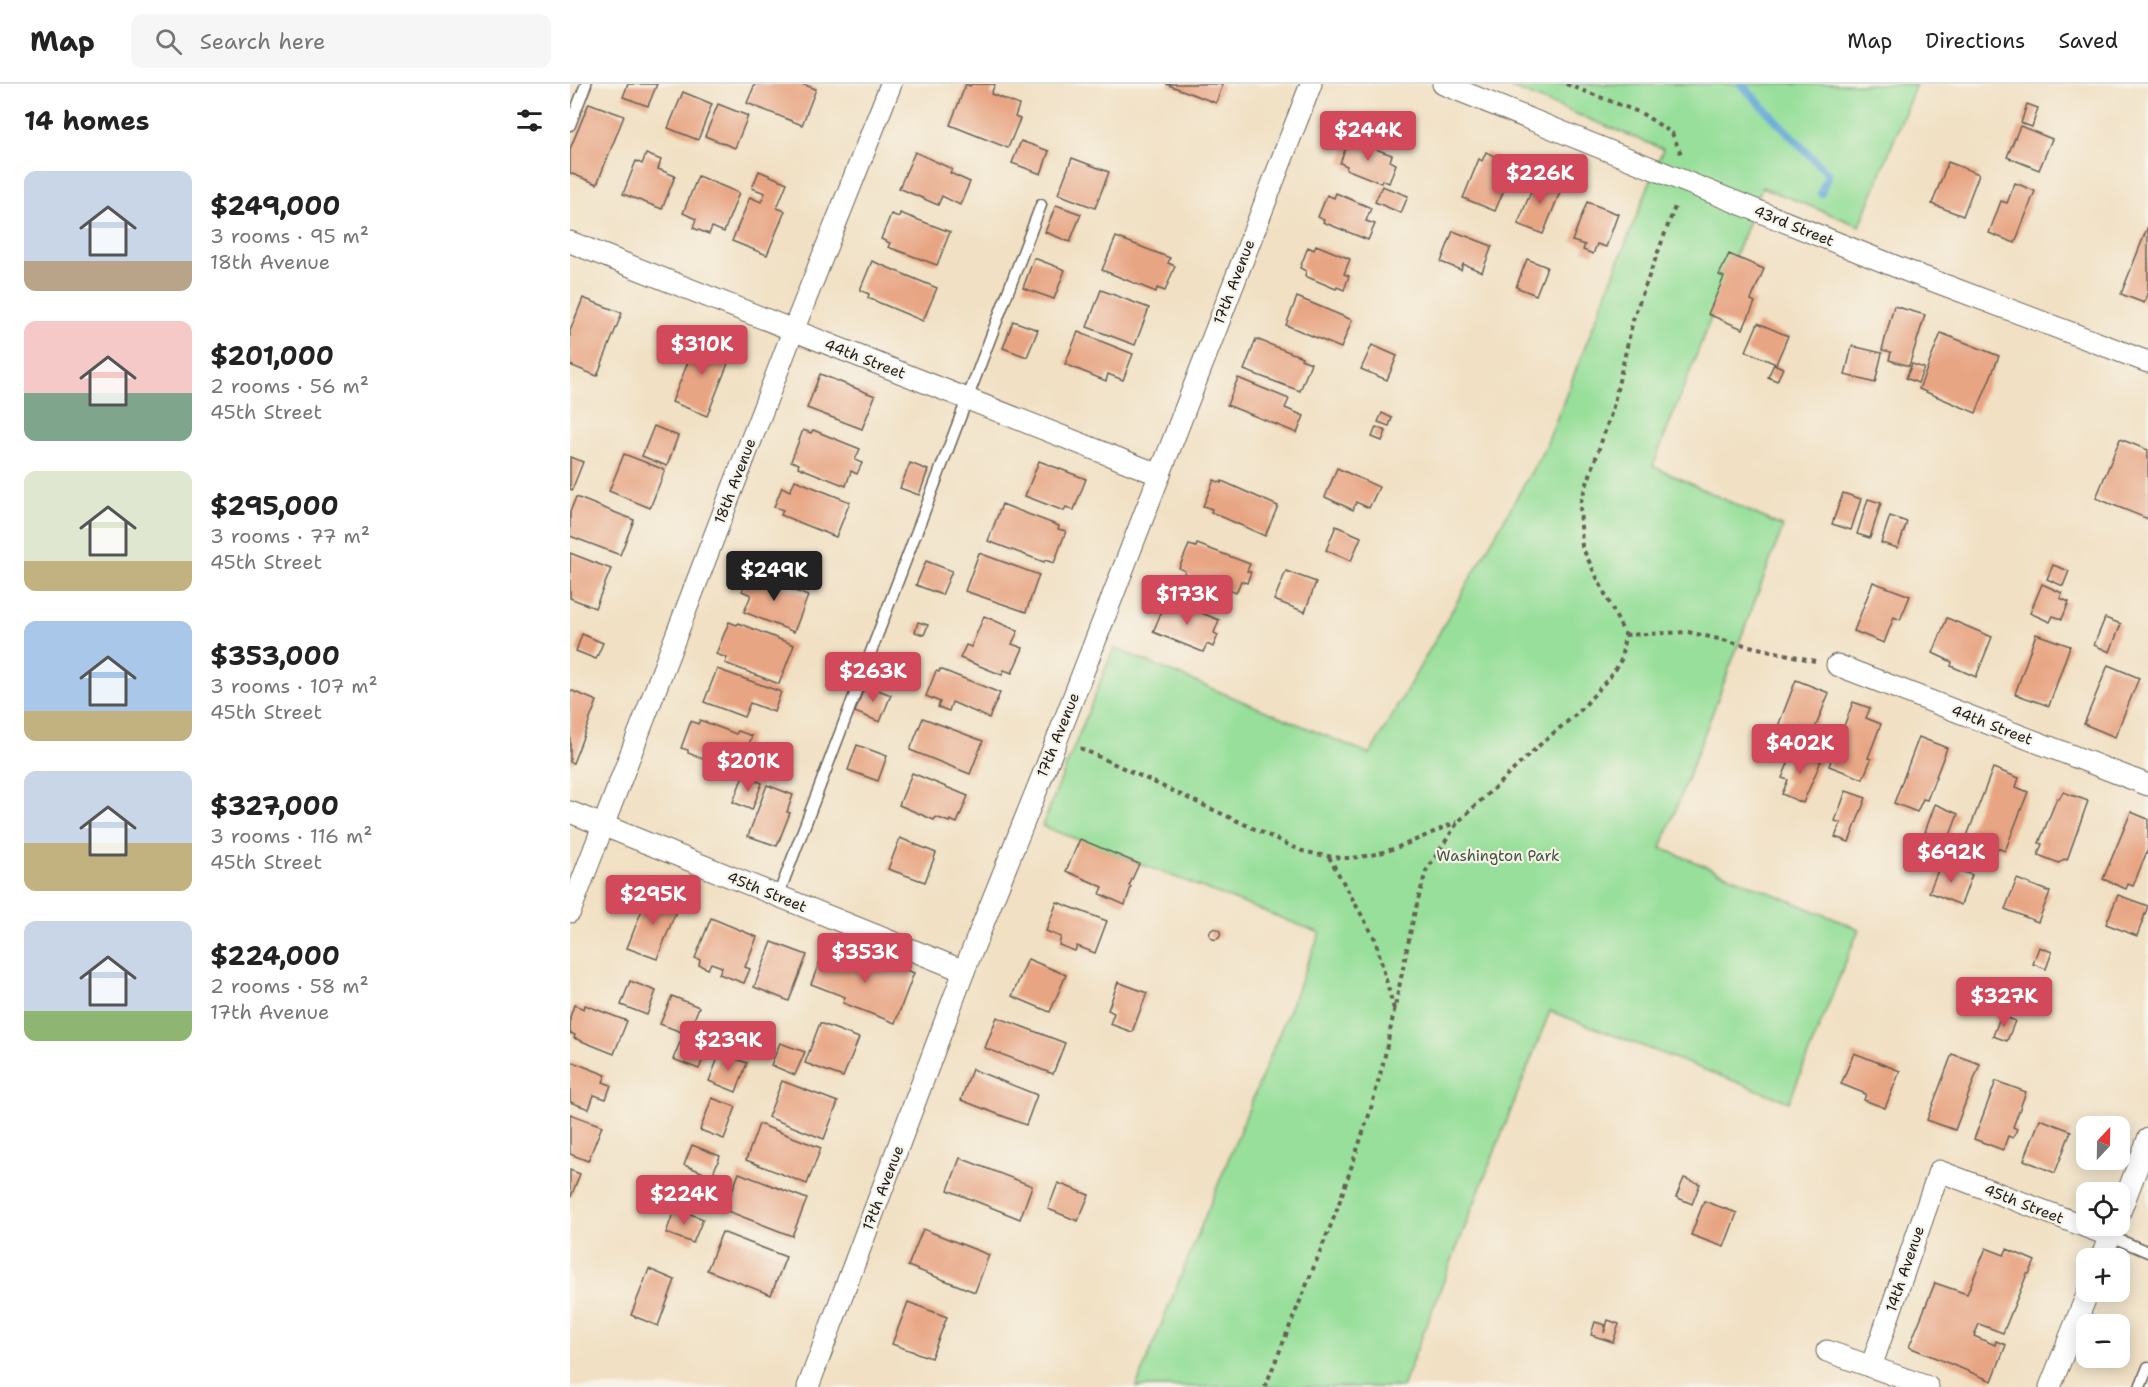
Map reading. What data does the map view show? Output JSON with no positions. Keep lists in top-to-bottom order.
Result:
{
  "streets": {
    "street": [
      "43rd Street",
      "17th Avenue",
      "44th Street",
      "18th Avenue",
      "45th Street",
      "14th Avenue"
    ]
  },
  "crossings": [
    ["17th Avenue", "44th Street"],
    ["17th Avenue", "45th Street"],
    ["44th Street", "18th Avenue"],
    ["18th Avenue", "45th Street"],
    ["45th Street", "14th Avenue"]
  ],
  "parks": ["Washington Park"],
  "north": "top",
  "page": {
    "header": "Map",
    "search": "Search here",
    "nav": ["Map", "Directions", "Saved"],
    "heading": "14 homes",
    "price": [
      "$244K",
      "$226K",
      "$310K",
      "$249K",
      "$173K",
      "$263K",
      "$402K",
      "$201K",
      "$692K",
      "$295K",
      "$353K",
      "$327K",
      "$239K",
      "$224K"
    ],
    "list": [
      {
        "name": "$249,000",
        "note": "3 rooms · 95 m² · 18th Avenue"
      },
      {
        "name": "$201,000",
        "note": "2 rooms · 56 m² · 45th Street"
      },
      {
        "name": "$295,000",
        "note": "3 rooms · 77 m² · 45th Street"
      },
      {
        "name": "$353,000",
        "note": "3 rooms · 107 m² · 45th Street"
      },
      {
        "name": "$327,000",
        "note": "3 rooms · 116 m² · 45th Street"
      },
      {
        "name": "$224,000",
        "note": "2 rooms · 58 m² · 17th Avenue"
      }
    ],
    "map_buttons": ["+", "−"]
  }
}
